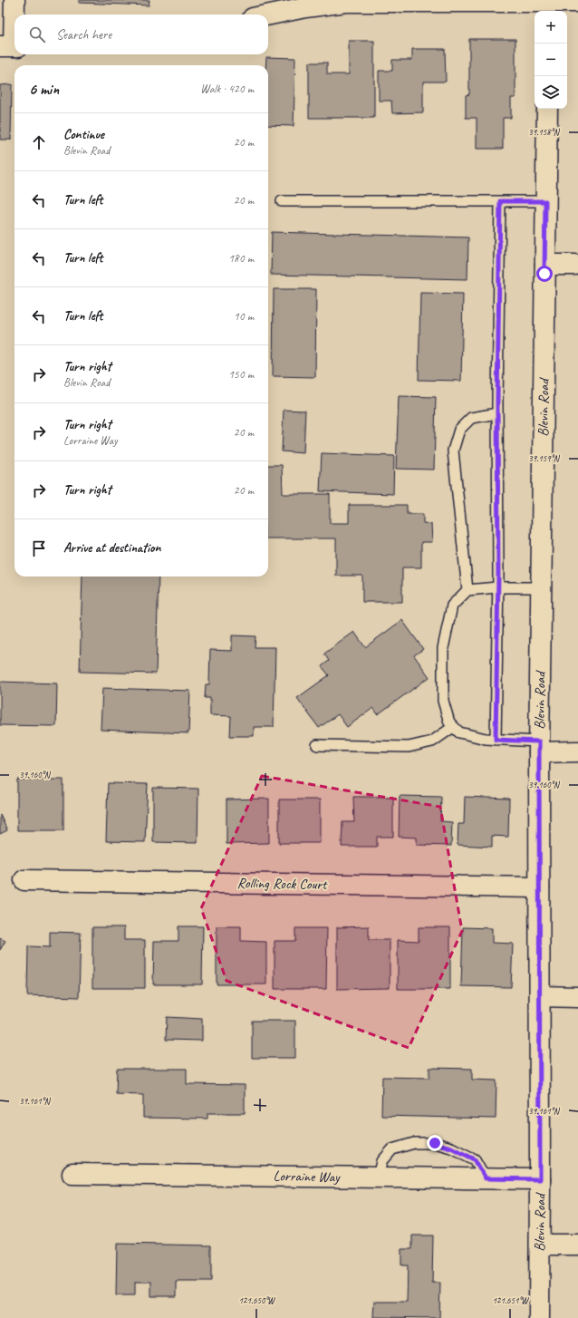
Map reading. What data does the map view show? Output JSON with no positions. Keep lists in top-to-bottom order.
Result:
{
  "streets": {
    "street": ["Blevin Road", "Rolling Rock Court", "Lorraine Way"]
  },
  "crossings": [
    ["Blevin Road", "Rolling Rock Court"],
    ["Blevin Road", "Lorraine Way"]
  ],
  "page": {
    "map_buttons": ["+", "−"],
    "search": "Search here",
    "heading": ["6 min", "Walk · 420 m"],
    "list": [
      ["Continue", "Blevin Road", "20 m"],
      ["Turn left", "20 m"],
      ["Turn left", "180 m"],
      ["Turn left", "10 m"],
      ["Turn right", "Blevin Road", "150 m"],
      ["Turn right", "Lorraine Way", "20 m"],
      ["Turn right", "20 m"],
      "Arrive at destination"
    ]
  },
  "coordinates": [
    "39.158°N",
    "39.159°N",
    "39.160°N",
    "39.161°N",
    "121.650°W",
    "121.651°W"
  ]
}
